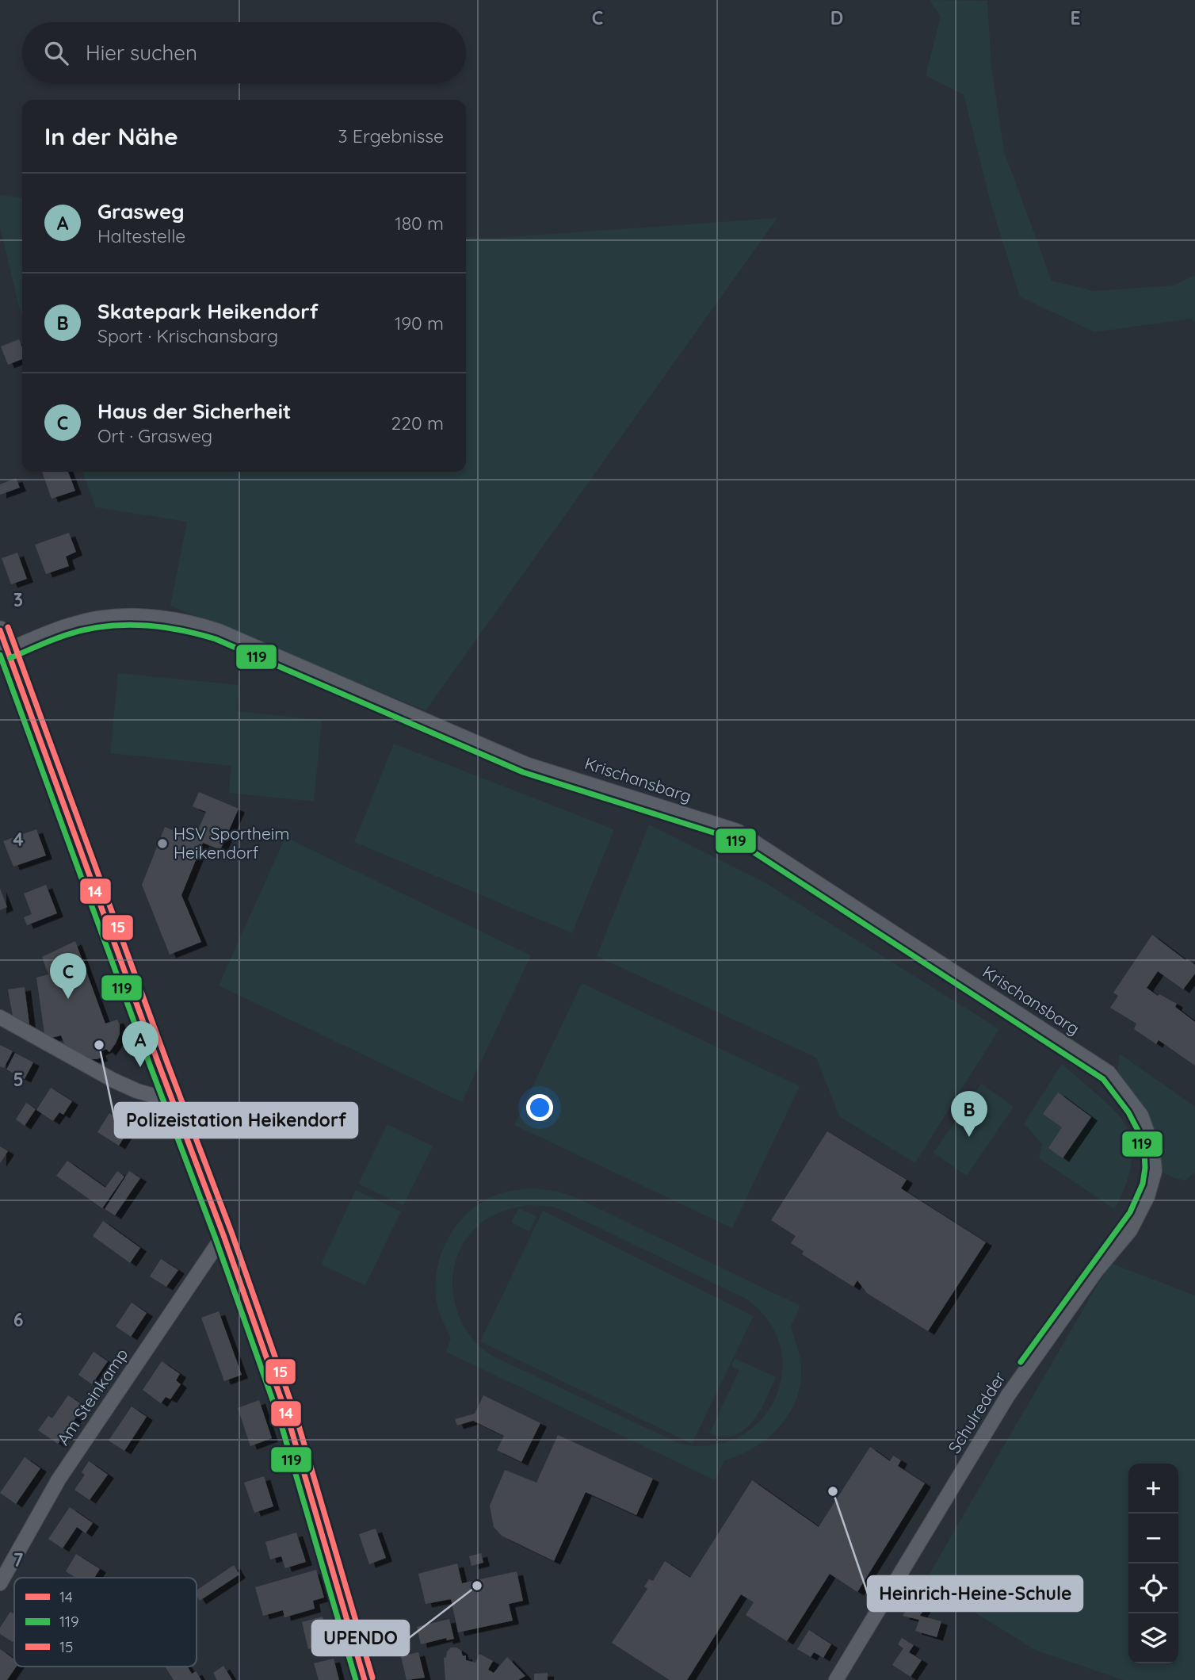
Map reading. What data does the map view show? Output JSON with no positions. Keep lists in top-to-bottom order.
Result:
{
  "streets": {
    "street": ["Krischansbarg", "Am Steinkamp", "Schulredder"]
  },
  "crossings": [
    ["Krischansbarg", "Schulredder"]
  ],
  "places": [
    "HSV Sportheim Heikendorf",
    "Polizeistation Heikendorf",
    "Heinrich-Heine-Schule",
    "UPENDO"
  ],
  "lines": ["transit line 119", "transit line 15", "transit line 14"],
  "legend": ["14", "119", "15"],
  "page": {
    "search": "Hier suchen",
    "heading": ["In der Nähe", "3 Ergebnisse"],
    "list": [
      {
        "mark": "A",
        "name": "Grasweg",
        "note": "Haltestelle",
        "value": "180 m"
      },
      {
        "mark": "B",
        "name": "Skatepark Heikendorf",
        "note": "Sport · Krischansbarg",
        "value": "190 m"
      },
      {
        "mark": "C",
        "name": "Haus der Sicherheit",
        "note": "Ort · Grasweg",
        "value": "220 m"
      }
    ],
    "pins": ["C", "A", "B"],
    "map_buttons": ["+", "−"]
  },
  "grid": {
    "columns": ["C", "D", "E"],
    "rows": [
      "3",
      "4",
      "5",
      "6",
      "7"
    ]
  }
}
